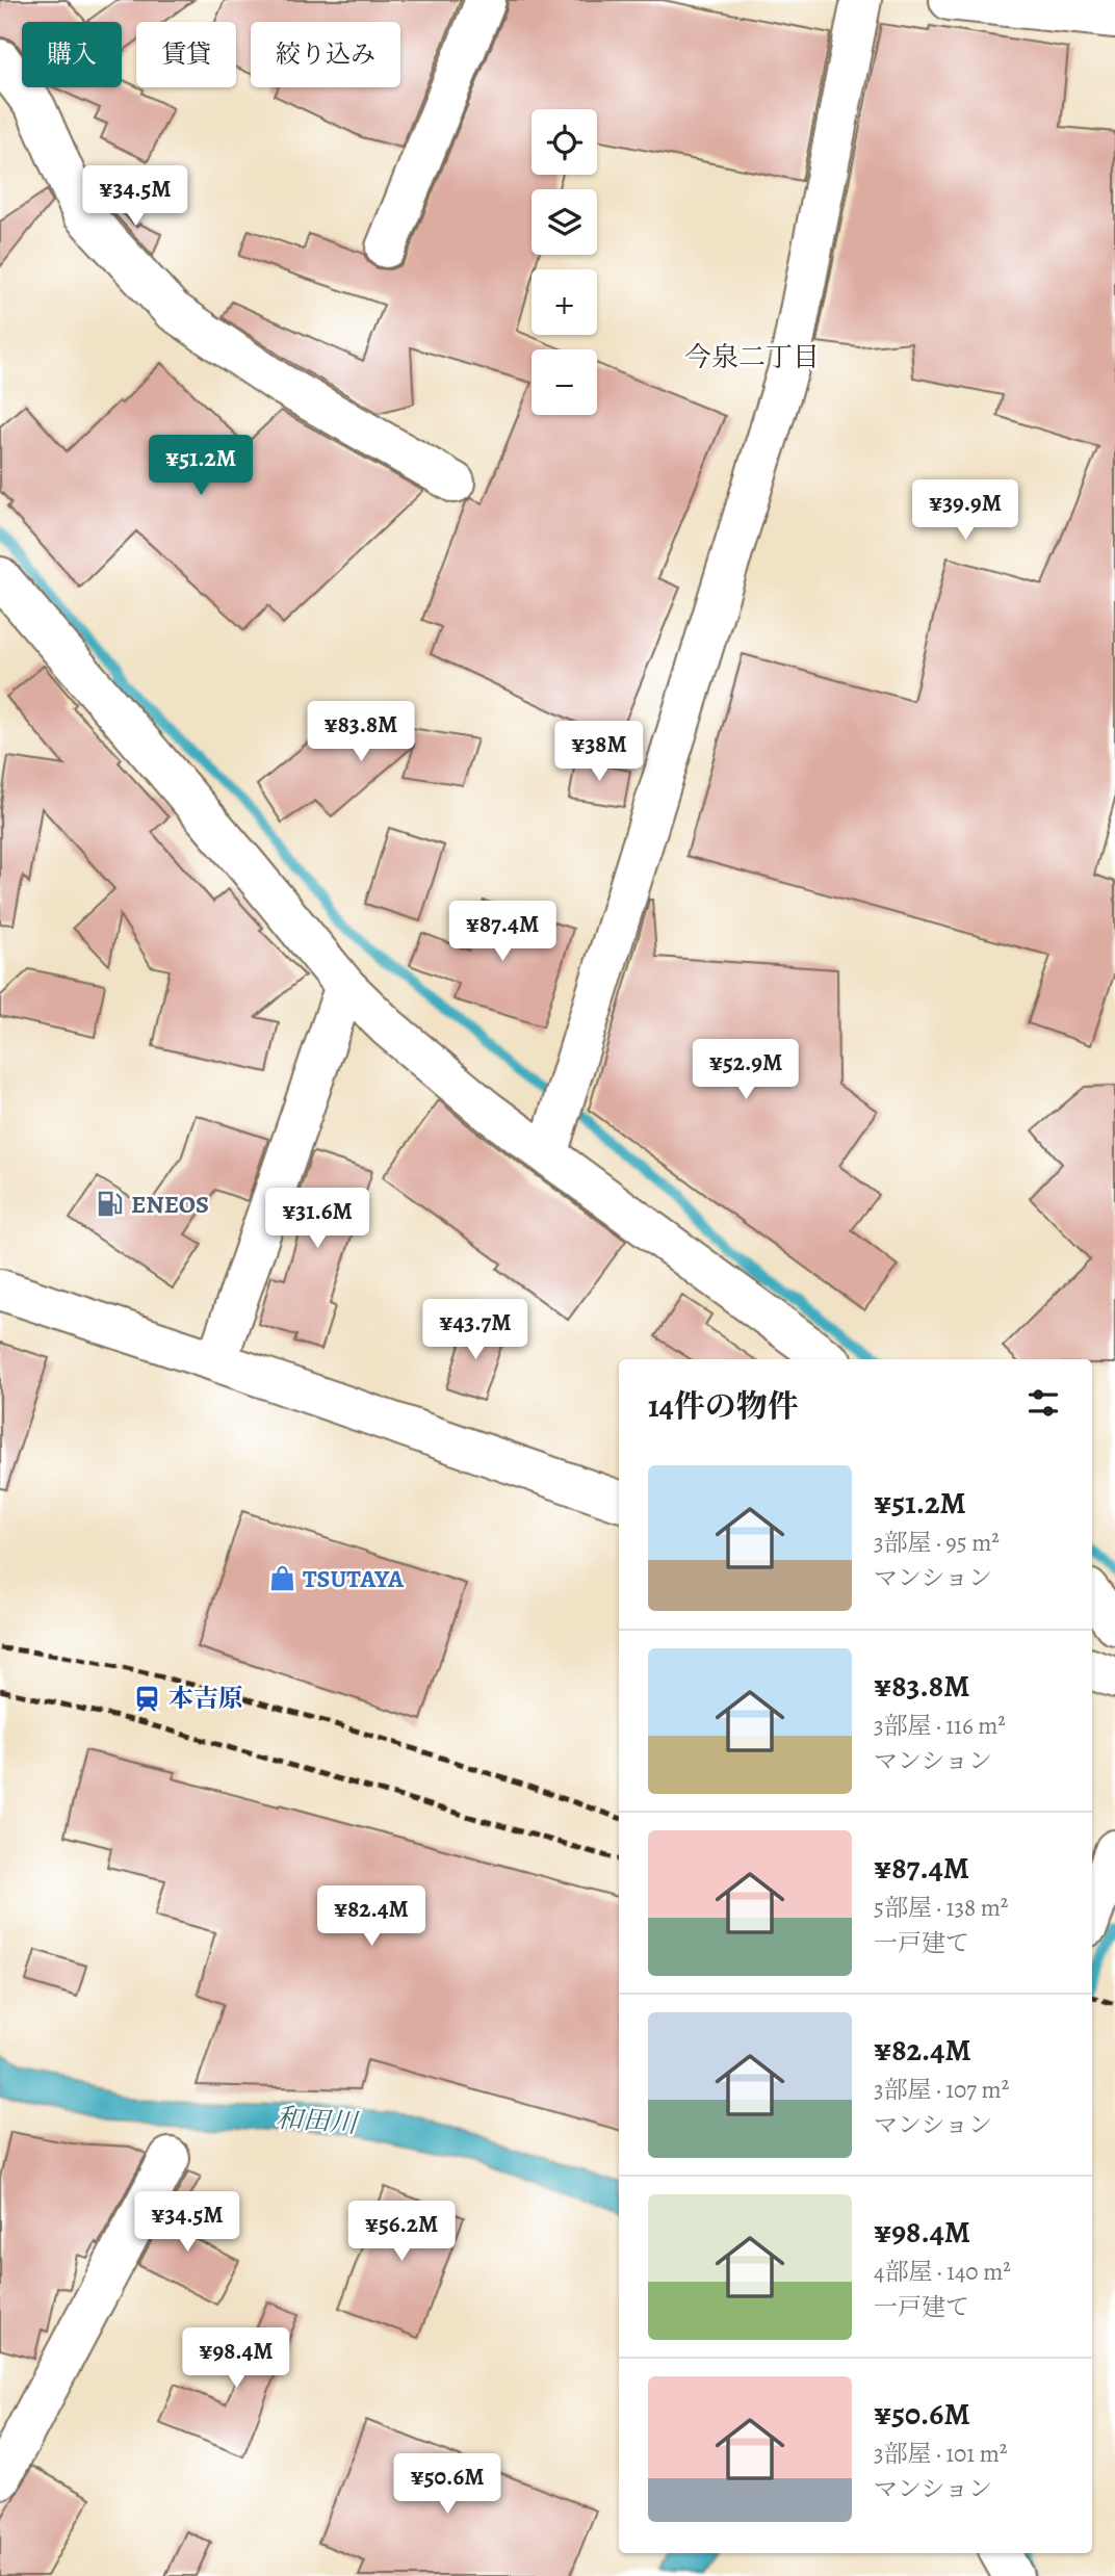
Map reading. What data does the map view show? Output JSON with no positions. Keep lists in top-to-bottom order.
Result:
{
  "districts": ["今泉二丁目"],
  "water": ["和田川"],
  "places": {
    "fuel station": ["ENEOS"],
    "shop": ["TSUTAYA"],
    "station": ["本吉原"]
  },
  "page": {
    "chip": ["購入", "賃貸", "絞り込み"],
    "map_buttons": ["+", "−"],
    "price": [
      "¥34.5M",
      "¥51.2M",
      "¥39.9M",
      "¥83.8M",
      "¥38M",
      "¥87.4M",
      "¥52.9M",
      "¥31.6M",
      "¥43.7M",
      "¥82.4M",
      "¥34.5M",
      "¥56.2M",
      "¥98.4M",
      "¥50.6M"
    ],
    "heading": "14件の物件",
    "list": [
      {
        "name": "¥51.2M",
        "note": "3部屋 · 95 m² · マンション"
      },
      {
        "name": "¥83.8M",
        "note": "3部屋 · 116 m² · マンション"
      },
      {
        "name": "¥87.4M",
        "note": "5部屋 · 138 m² · 一戸建て"
      },
      {
        "name": "¥82.4M",
        "note": "3部屋 · 107 m² · マンション"
      },
      {
        "name": "¥98.4M",
        "note": "4部屋 · 140 m² · 一戸建て"
      },
      {
        "name": "¥50.6M",
        "note": "3部屋 · 101 m² · マンション"
      }
    ]
  }
}
